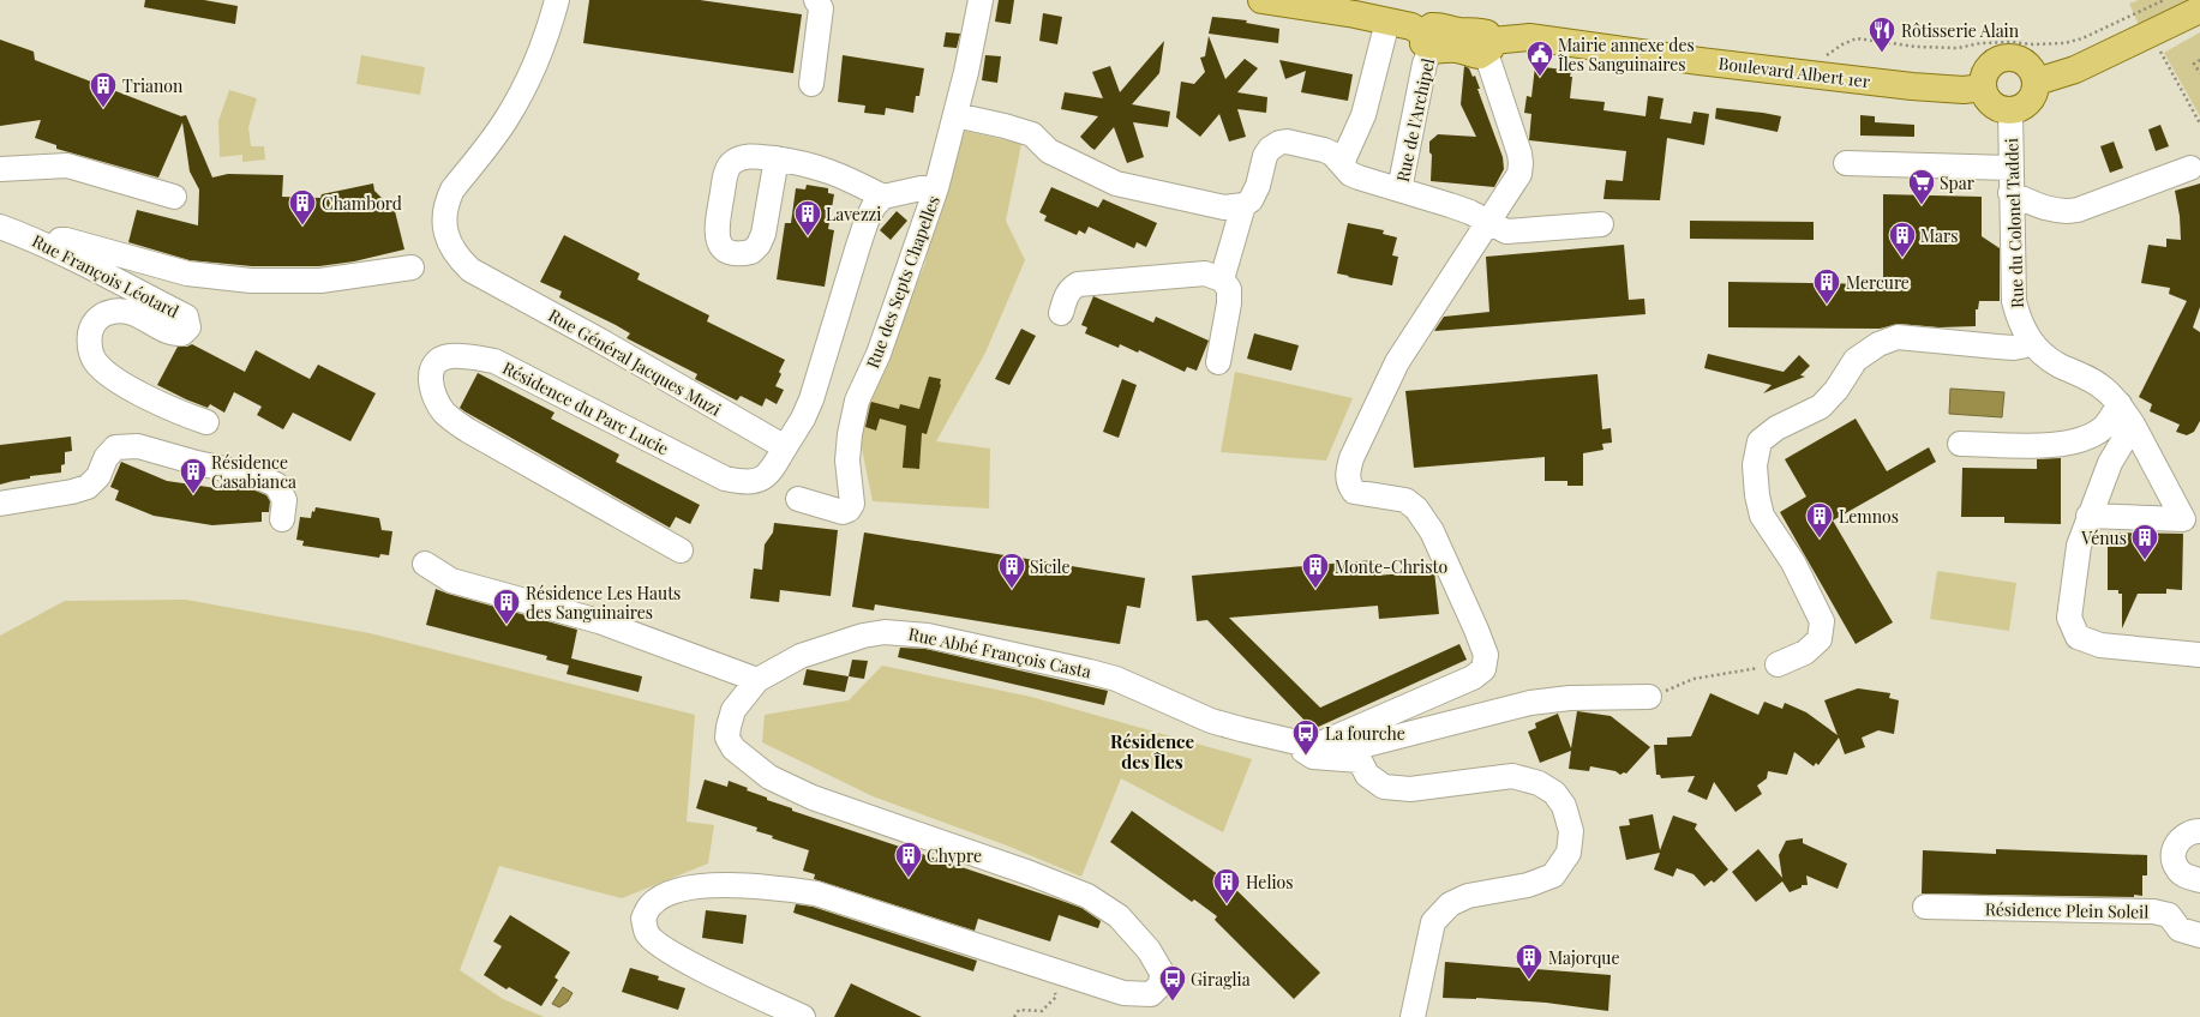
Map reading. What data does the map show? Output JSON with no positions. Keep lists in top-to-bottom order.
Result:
{
  "streets": {
    "main road": ["Boulevard Albert 1er"],
    "street": [
      "Rue de l'Archipel",
      "Rue du Colonel Taddei",
      "Rue François Léotard",
      "Rue des Septs Chapelles",
      "Rue Général Jacques Muzi",
      "Résidence du Parc Lucie",
      "Rue Abbé François Casta",
      "Résidence Plein Soleil"
    ]
  },
  "crossings": [
    ["Boulevard Albert 1er", "Rue de l'Archipel"],
    ["Boulevard Albert 1er", "Rue du Colonel Taddei"],
    ["Rue Général Jacques Muzi", "Résidence du Parc Lucie"]
  ],
  "districts": ["Résidence des Îles"],
  "places": {
    "restaurant": ["Rôtisserie Alain"],
    "public building": ["Mairie annexe des Îles Sanguinaires"],
    "building": [
      "Trianon",
      "Chambord",
      "Lavezzi",
      "Mars",
      "Mercure",
      "Résidence Casabianca",
      "Lemnos",
      "Vénus",
      "Sicile",
      "Monte-Christo",
      "Résidence Les Hauts des Sanguinaires",
      "Chypre",
      "Helios",
      "Majorque"
    ],
    "supermarket": ["Spar"],
    "bus stop": ["La fourche", "Giraglia"]
  }
}
